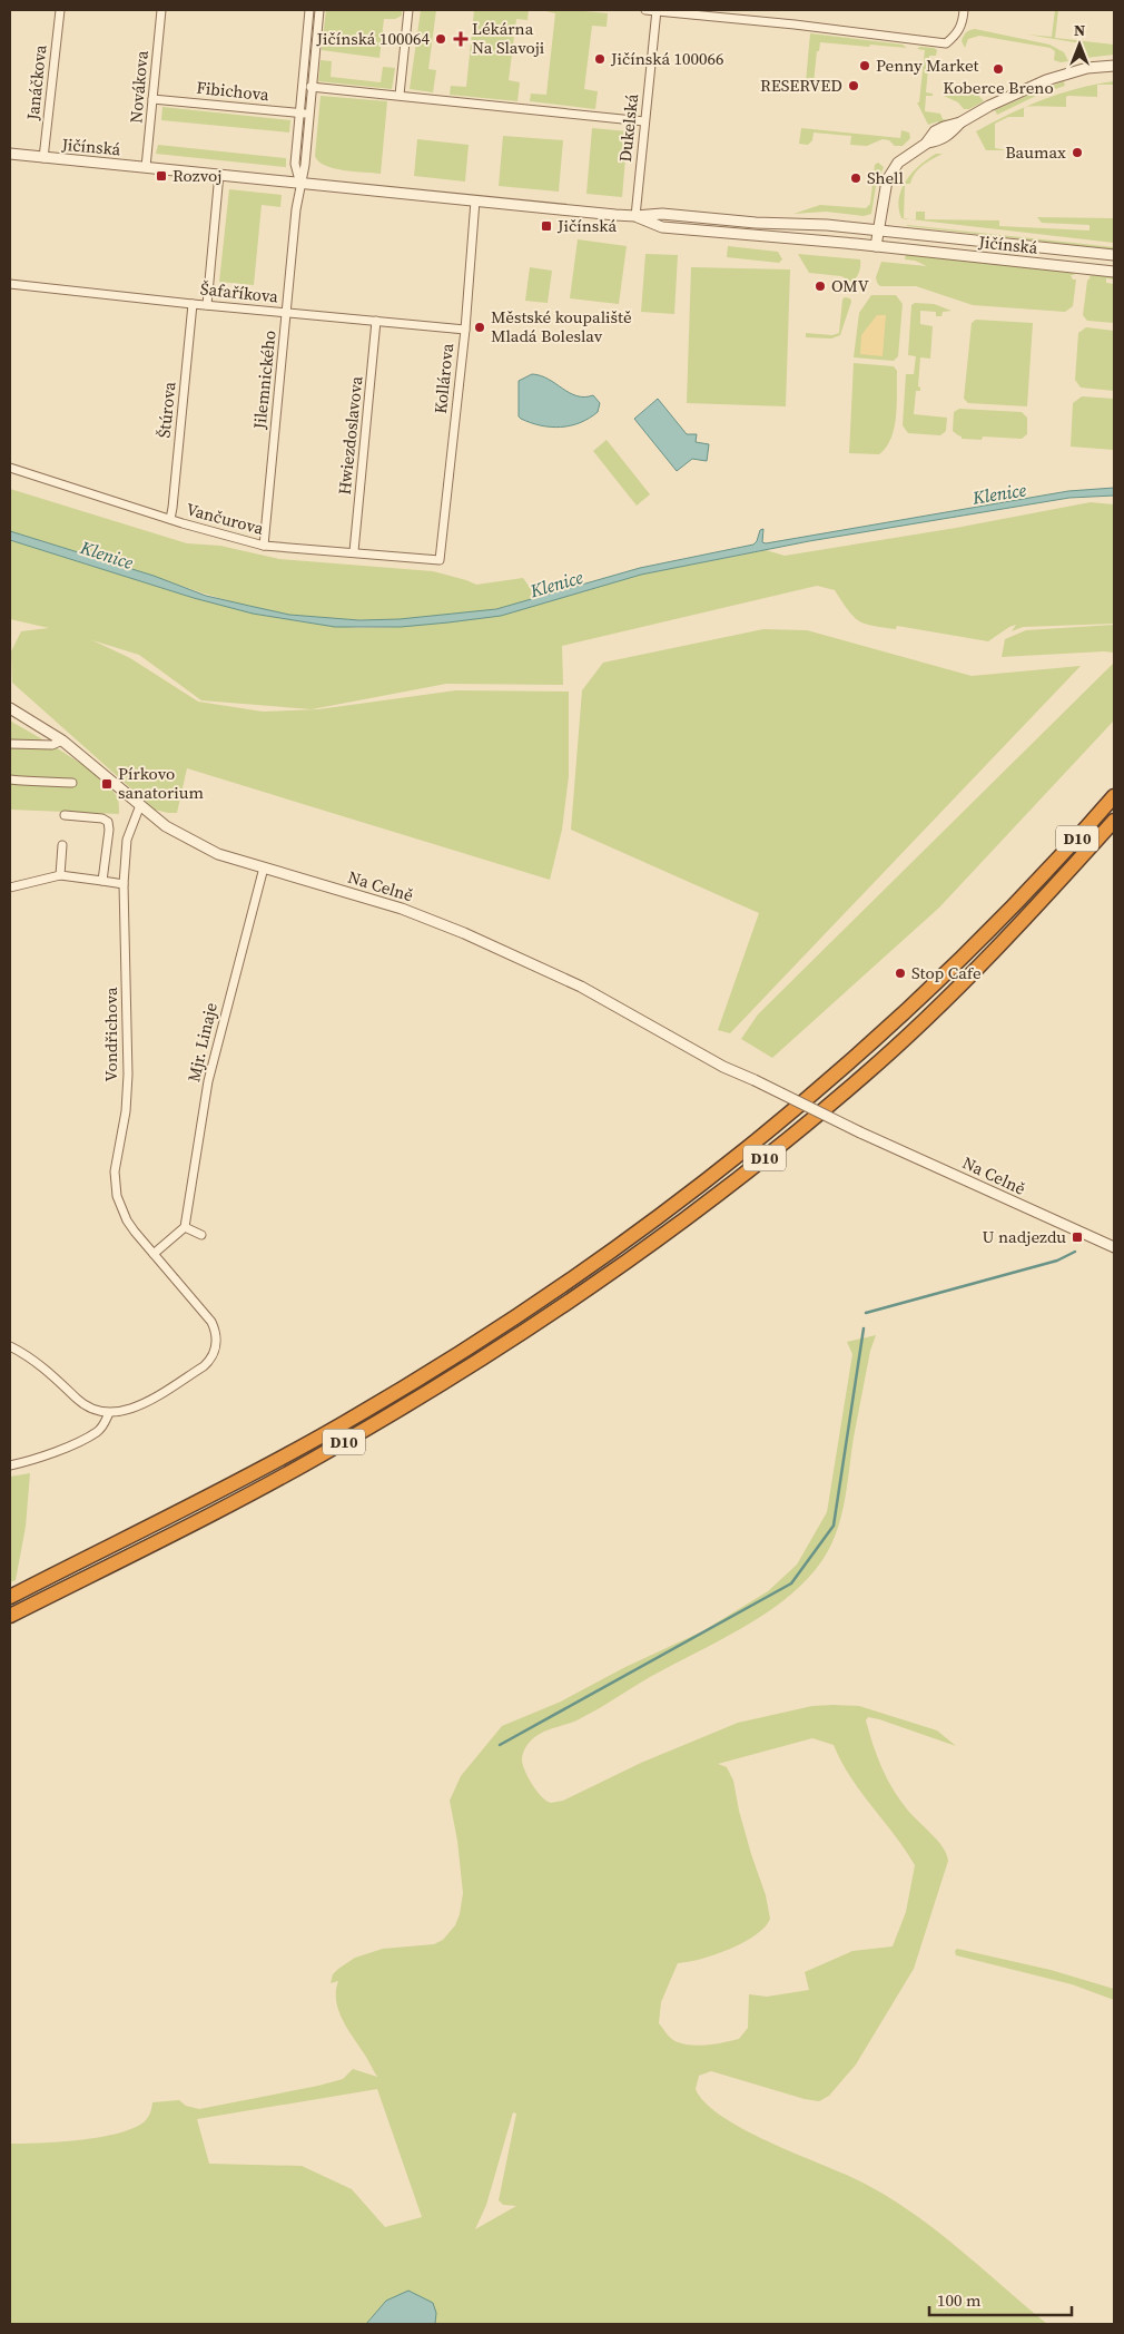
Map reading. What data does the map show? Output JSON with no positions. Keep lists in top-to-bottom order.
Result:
{
  "streets": {
    "highway": ["D10"],
    "street": [
      "Janáčkova",
      "Novákova",
      "Fibichova",
      "Dukelská",
      "Jičínská",
      "Šafaříkova",
      "Kollárova",
      "Jilemnického",
      "Štúrova",
      "Hwiezdoslavova",
      "Vančurova",
      "Na Celně",
      "Vondřichova",
      "Mjr. Linaje"
    ]
  },
  "crossings": [
    ["Janáčkova", "Jičínská"],
    ["Novákova", "Fibichova"],
    ["Novákova", "Jičínská"],
    ["Fibichova", "Jilemnického"],
    ["Dukelská", "Jičínská"],
    ["Jičínská", "Kollárova"],
    ["Jičínská", "Jilemnického"],
    ["Šafaříkova", "Kollárova"],
    ["Šafaříkova", "Jilemnického"],
    ["Šafaříkova", "Štúrova"],
    ["Šafaříkova", "Hwiezdoslavova"],
    ["Kollárova", "Vančurova"],
    ["Jilemnického", "Vančurova"],
    ["Štúrova", "Vančurova"],
    ["Hwiezdoslavova", "Vančurova"],
    ["Na Celně", "Vondřichova"],
    ["Na Celně", "Mjr. Linaje"]
  ],
  "water": ["Klenice"],
  "places": {
    "other": [
      "Jičínská 100064",
      "Jičínská 100066",
      "Penny Market",
      "Koberce Breno",
      "RESERVED",
      "Baumax",
      "Shell",
      "OMV",
      "Městské koupaliště Mladá Boleslav",
      "Stop Cafe"
    ],
    "health": ["Lékárna Na Slavoji"],
    "transit": [
      "Rozvoj",
      "Jičínská",
      "Pírkovo sanatorium",
      "U nadjezdu"
    ]
  },
  "scale_bar": "100 m",
  "north": "top"
}
